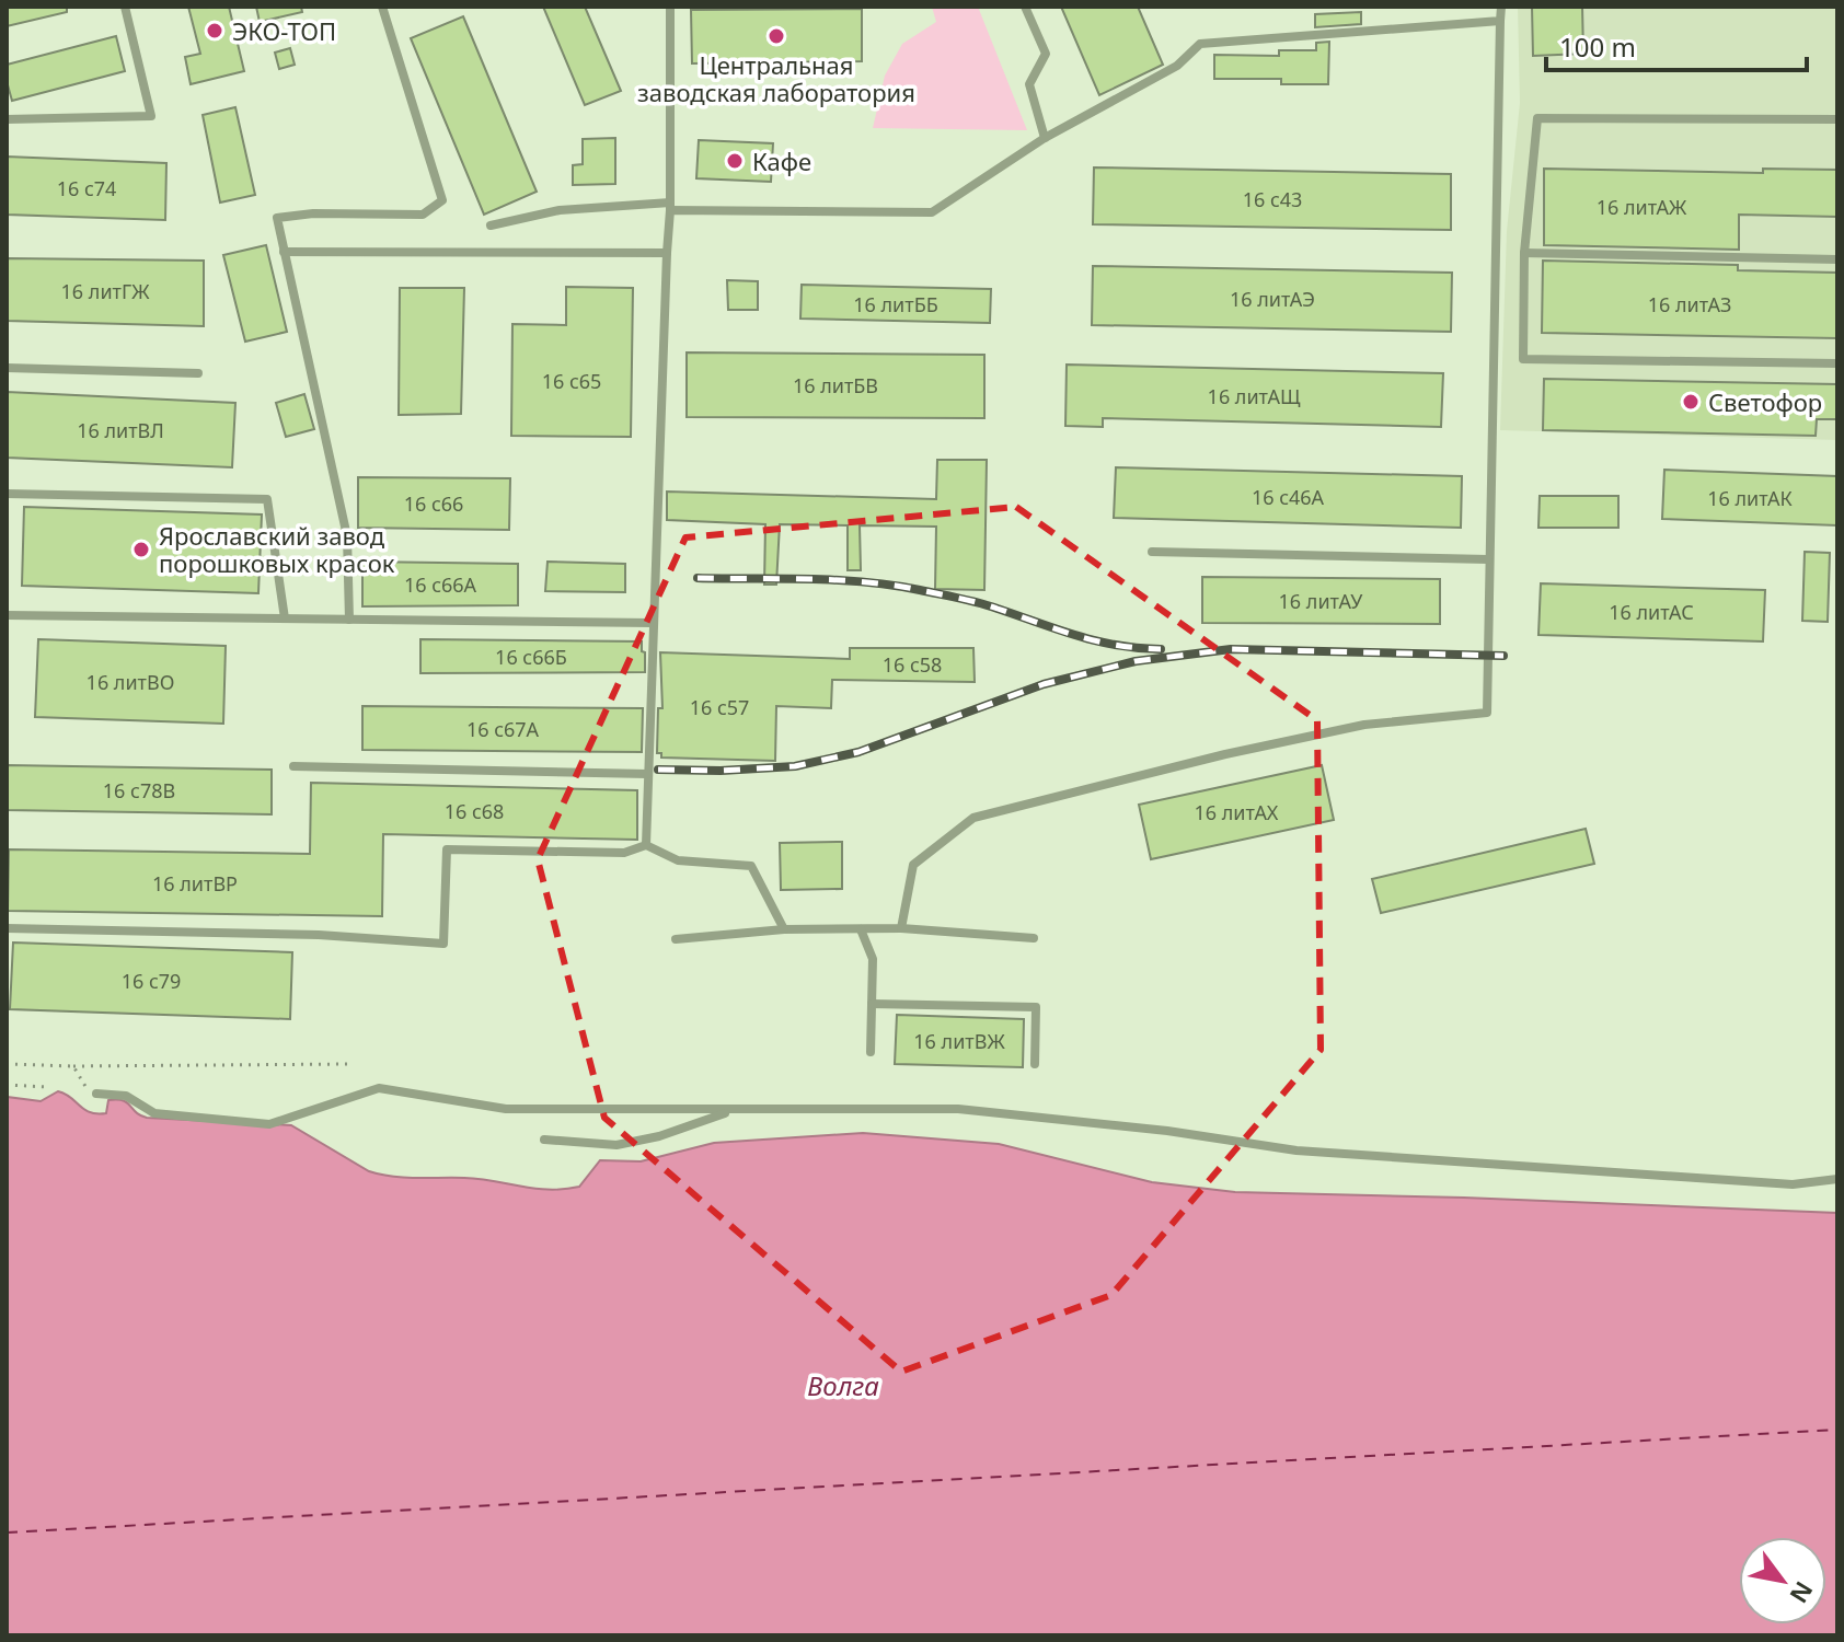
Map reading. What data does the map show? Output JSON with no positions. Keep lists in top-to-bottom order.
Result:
{
  "water": ["Волга"],
  "places": [
    "ЭКО-ТОП",
    "Центральная заводская лаборатория",
    "Кафе",
    "Светофор",
    "Ярославский завод порошковых красок"
  ],
  "house_numbers": [
    "16 с74",
    "16 с43",
    "16 литАЖ",
    "16 литГЖ",
    "16 литАЭ",
    "16 литББ",
    "16 литАЗ",
    "16 с65",
    "16 литБВ",
    "16 литАЩ",
    "16 литВЛ",
    "16 с46А",
    "16 литАК",
    "16 с66",
    "16 с66А",
    "16 литАУ",
    "16 литАС",
    "16 с66Б",
    "16 с58",
    "16 литВО",
    "16 с57",
    "16 с67А",
    "16 с78В",
    "16 с68",
    "16 литАХ",
    "16 литВР",
    "16 с79",
    "16 литВЖ"
  ],
  "scale_bar": "100 m",
  "north": "bottom right"
}
